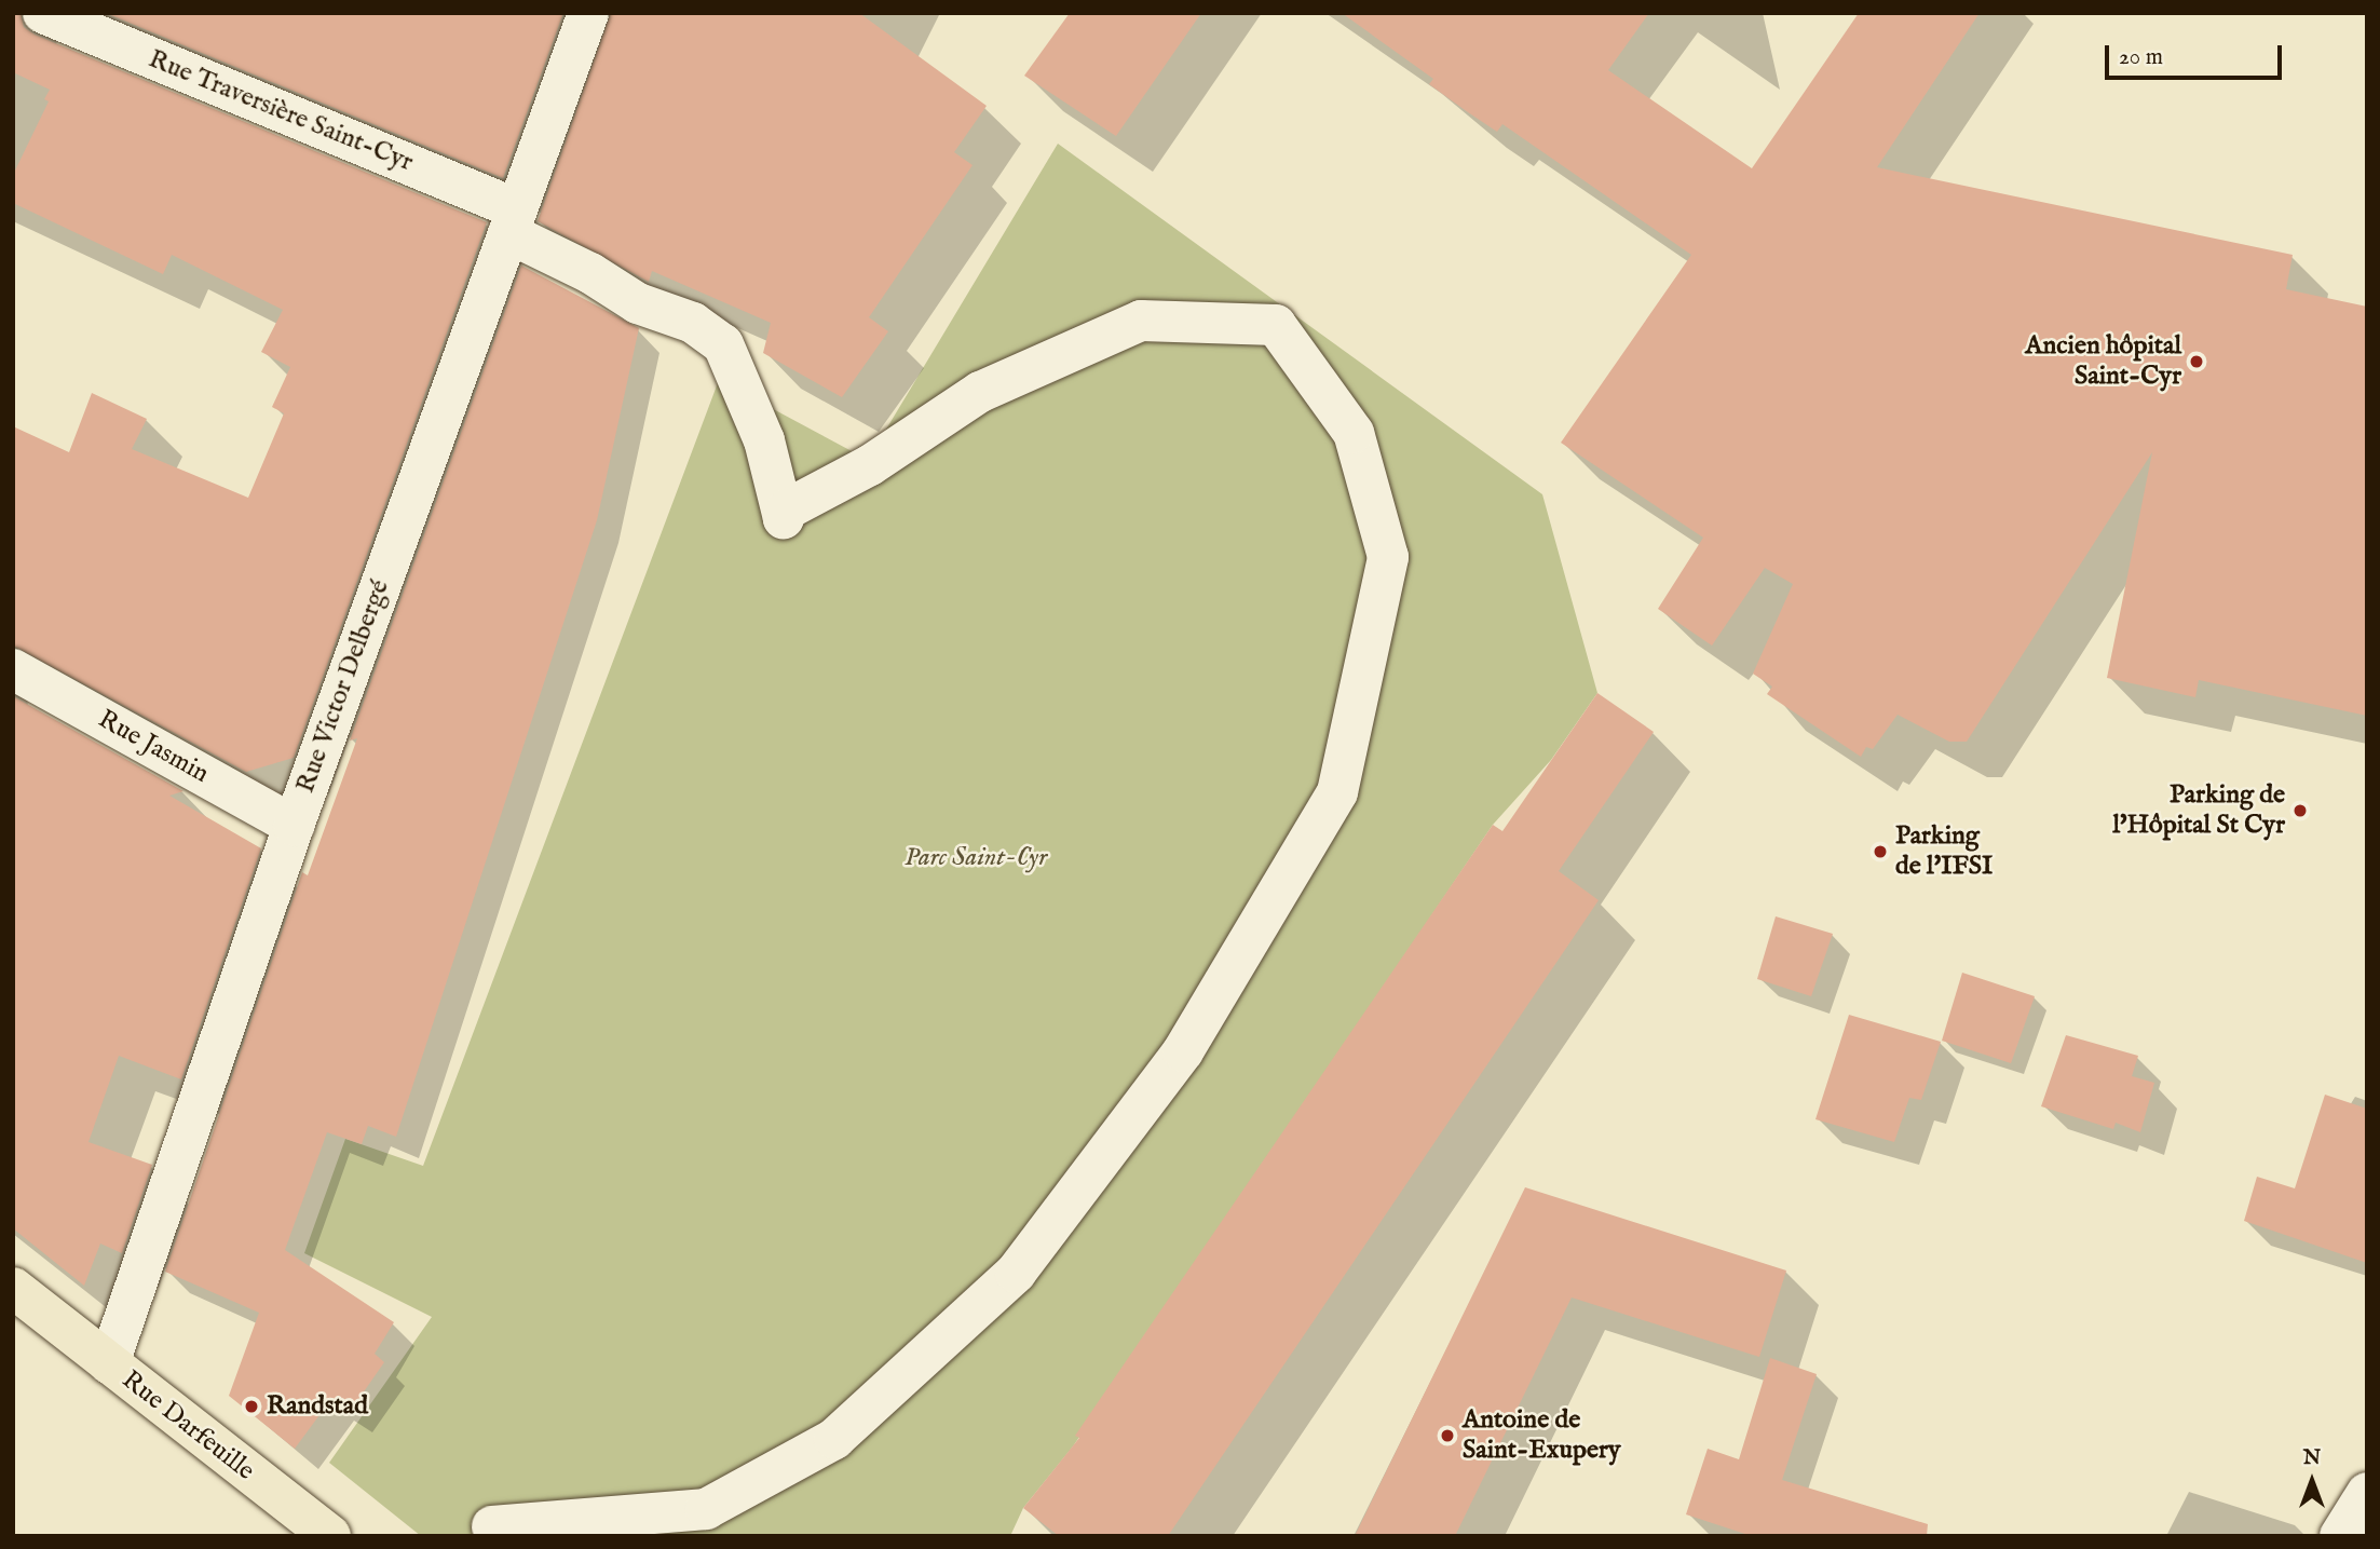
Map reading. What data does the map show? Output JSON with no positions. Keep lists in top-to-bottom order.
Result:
{
  "streets": {
    "main road": ["Rue Darfeuille"],
    "street": ["Rue Traversière Saint-Cyr", "Rue Victor Delbergé", "Rue Jasmin"]
  },
  "crossings": [
    ["Rue Traversière Saint-Cyr", "Rue Victor Delbergé"],
    ["Rue Victor Delbergé", "Rue Jasmin"],
    ["Rue Victor Delbergé", "Rue Darfeuille"]
  ],
  "parks": ["Parc Saint-Cyr"],
  "places": [
    "Ancien hôpital Saint-Cyr",
    "Parking de l'Hôpital St Cyr",
    "Parking de l'IFSI",
    "Randstad",
    "Antoine de Saint-Exupery"
  ],
  "scale_bar": "20 m",
  "north": "top"
}
